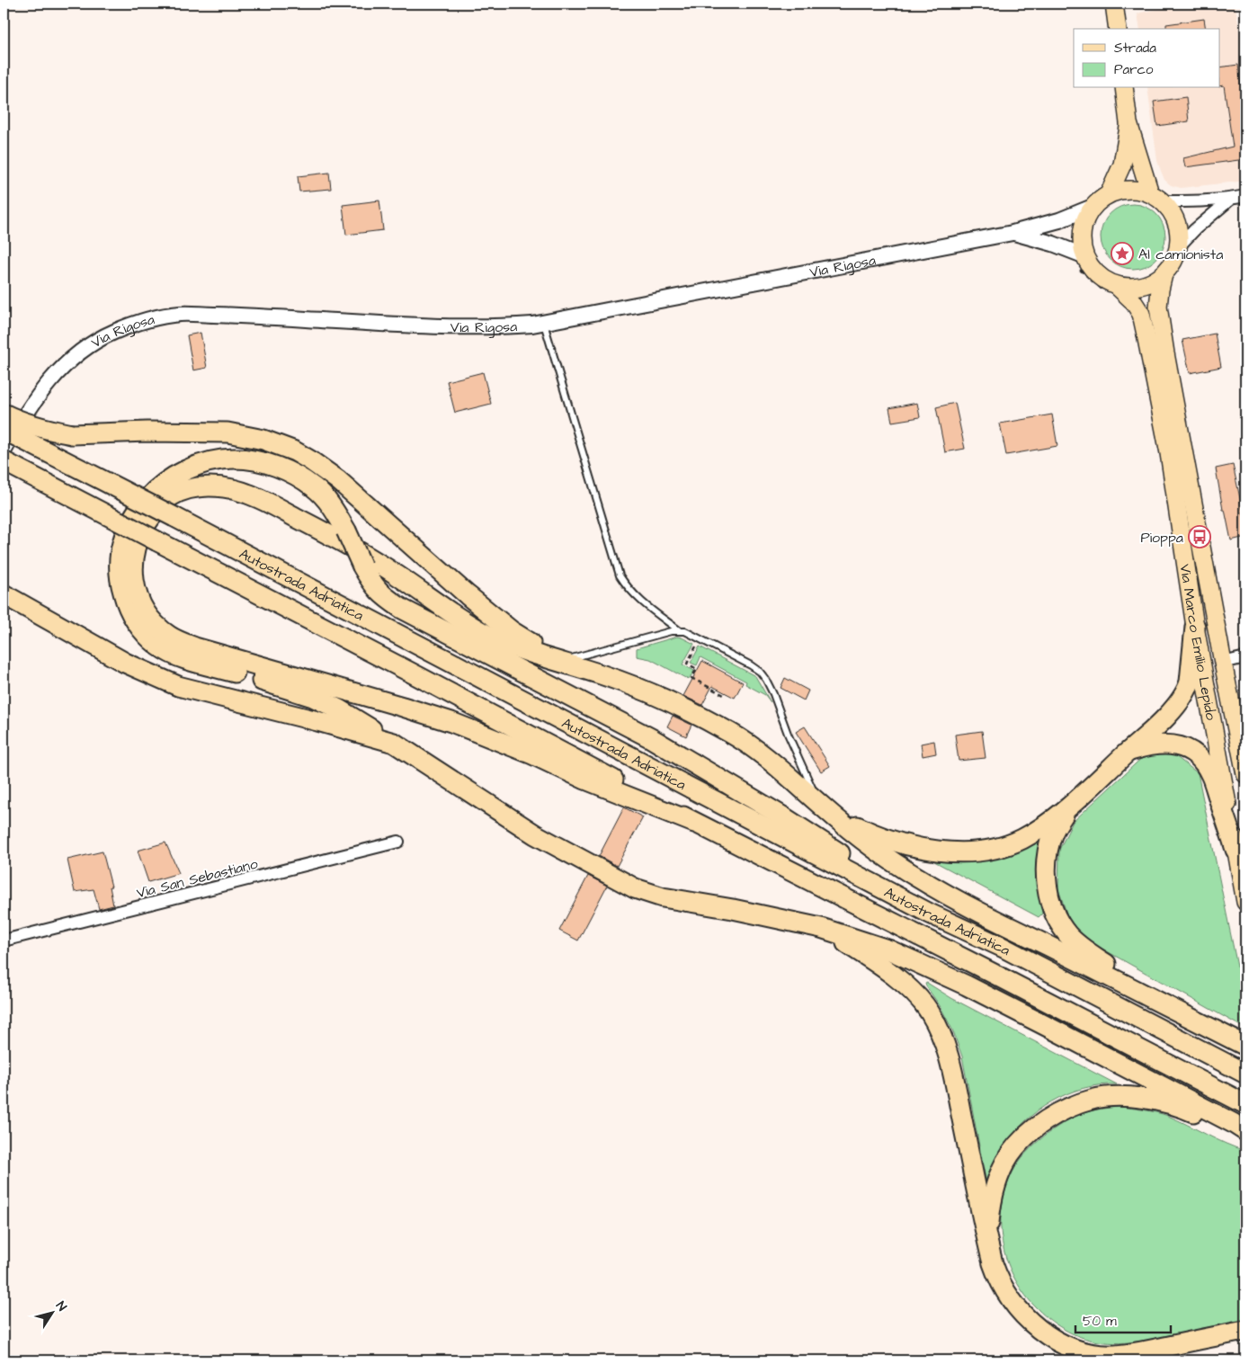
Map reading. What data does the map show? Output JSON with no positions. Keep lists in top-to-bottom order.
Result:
{
  "streets": {
    "highway": ["Autostrada Adriatica"],
    "main road": ["Via Rigosa", "Via Marco Emilio Lepido"],
    "street": ["Via San Sebastiano"]
  },
  "crossings": [
    ["Via Rigosa", "Via Marco Emilio Lepido"]
  ],
  "places": {
    "place": ["Al camionista"],
    "bus stop": ["Pioppa"]
  },
  "legend": ["Strada", "Parco"],
  "scale_bar": "50 m",
  "north": "top right"
}
